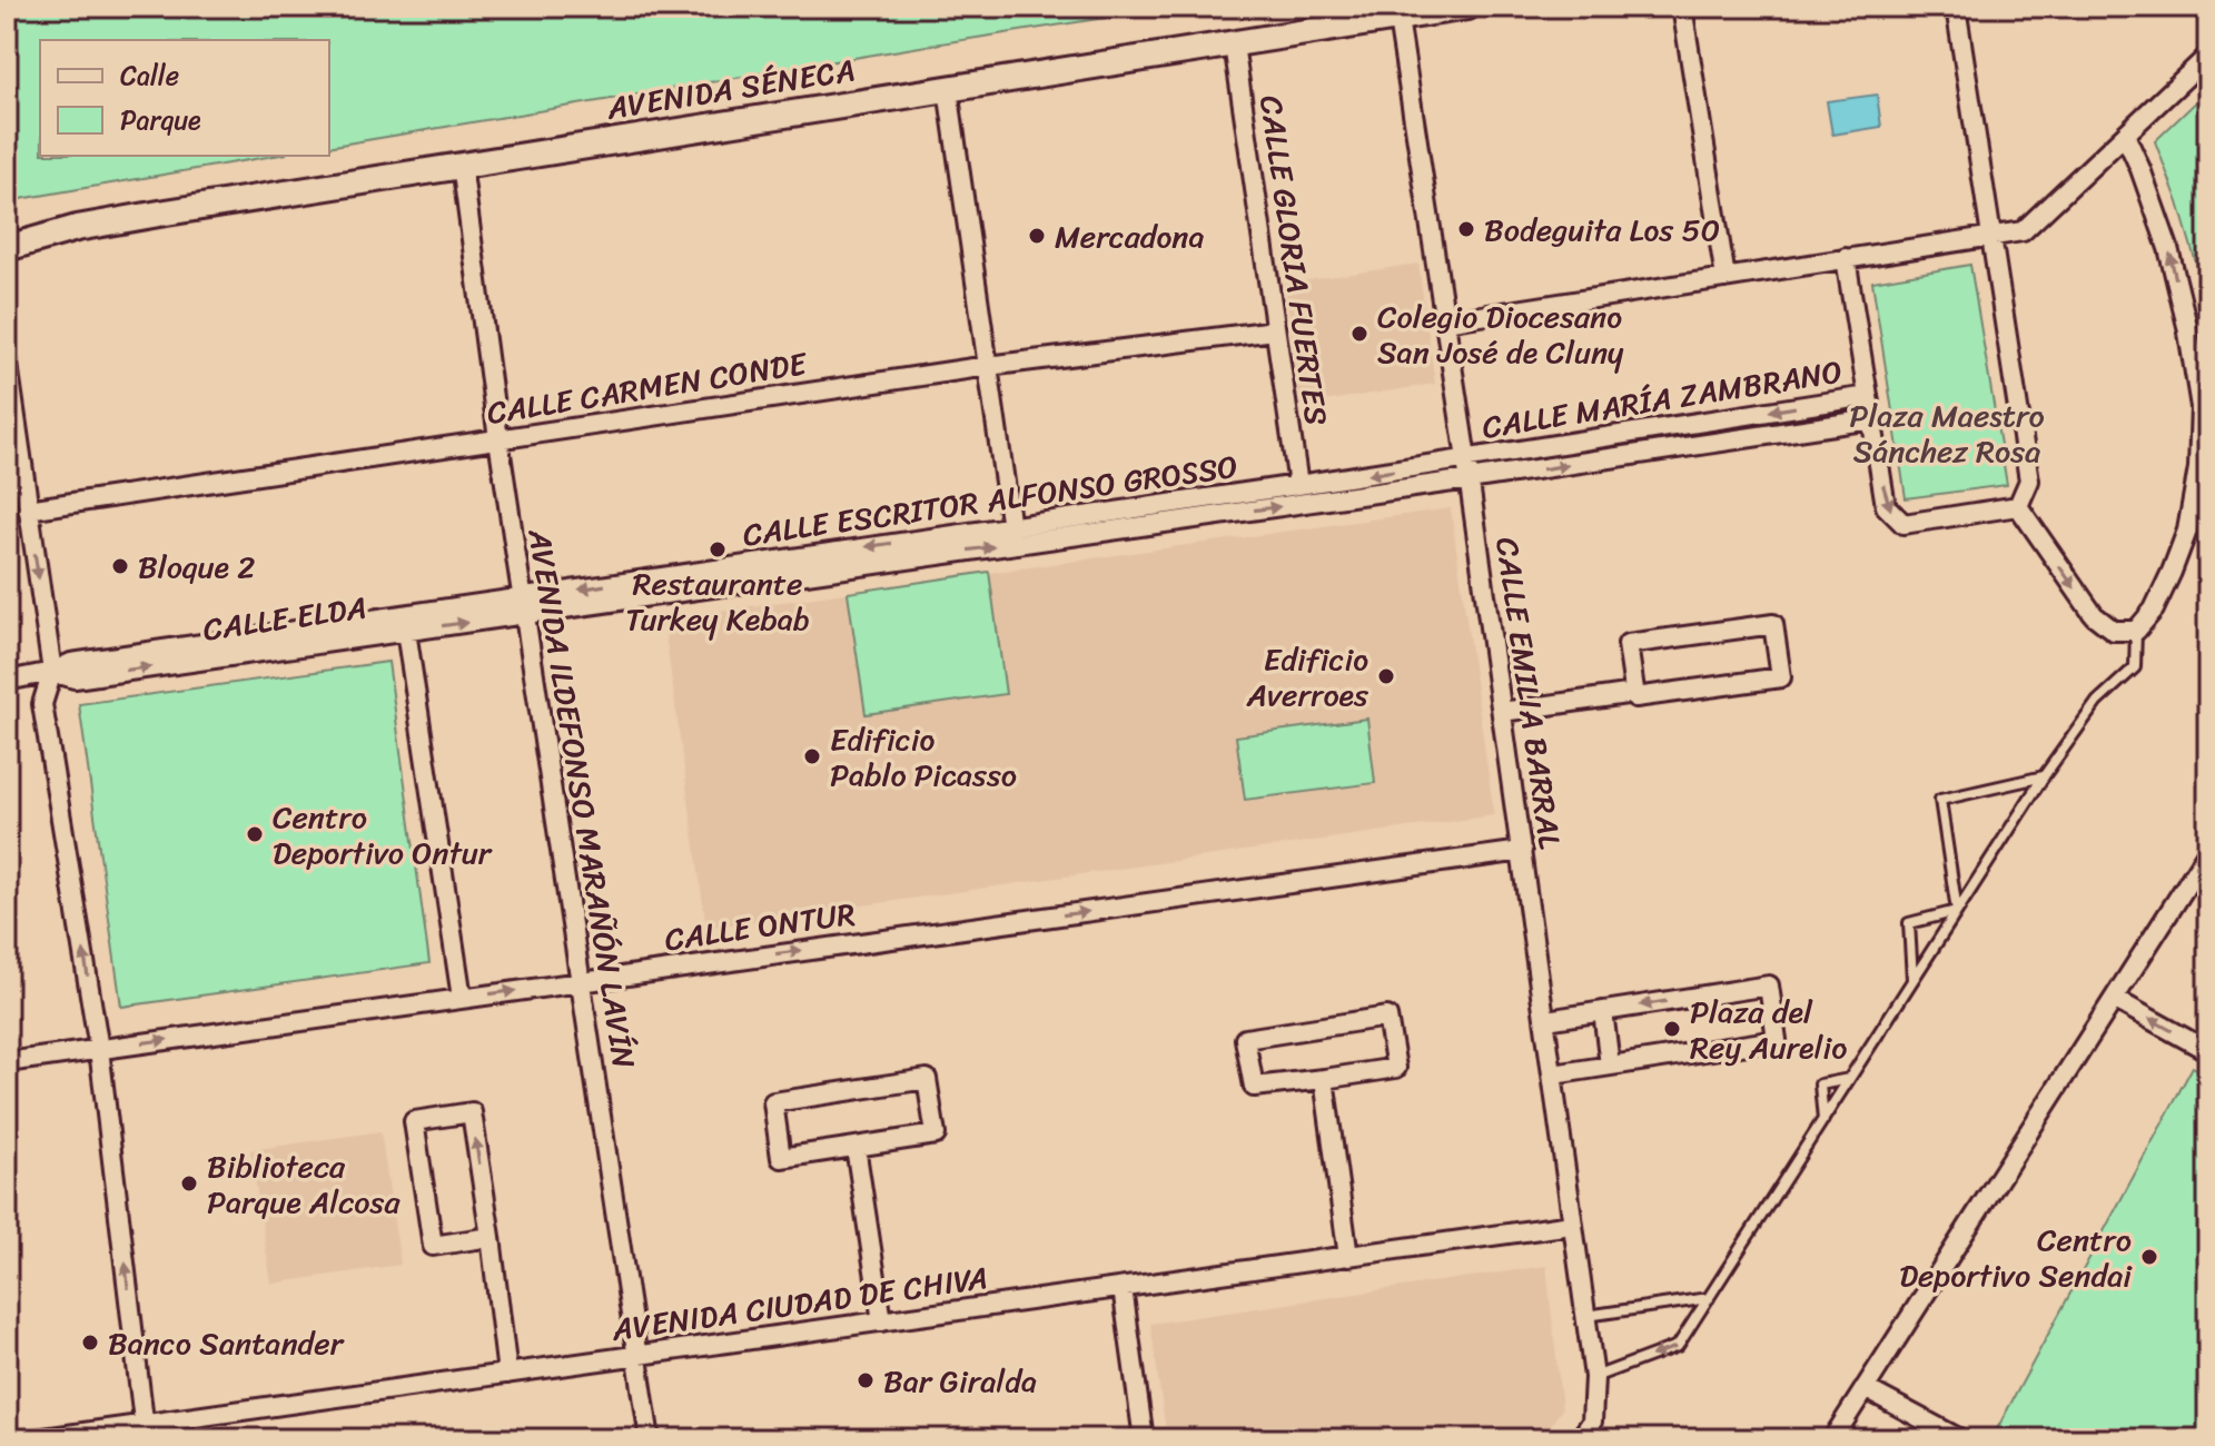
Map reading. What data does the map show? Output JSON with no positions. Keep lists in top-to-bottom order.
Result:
{
  "streets": {
    "street": [
      "AVENIDA SÉNECA",
      "CALLE GLORIA FUERTES",
      "CALLE CARMEN CONDE",
      "CALLE MARÍA ZAMBRANO",
      "CALLE ESCRITOR ALFONSO GROSSO",
      "CALLE ELDA",
      "CALLE EMILIA BARRAL",
      "AVENIDA ILDEFONSO MARAÑÓN LAVÍN",
      "CALLE ONTUR",
      "AVENIDA CIUDAD DE CHIVA"
    ]
  },
  "crossings": [
    ["AVENIDA SÉNECA", "CALLE GLORIA FUERTES"],
    ["AVENIDA SÉNECA", "CALLE EMILIA BARRAL"],
    ["AVENIDA SÉNECA", "AVENIDA ILDEFONSO MARAÑÓN LAVÍN"],
    ["CALLE GLORIA FUERTES", "CALLE CARMEN CONDE"],
    ["CALLE GLORIA FUERTES", "CALLE ESCRITOR ALFONSO GROSSO"],
    ["CALLE CARMEN CONDE", "AVENIDA ILDEFONSO MARAÑÓN LAVÍN"],
    ["CALLE MARÍA ZAMBRANO", "CALLE ESCRITOR ALFONSO GROSSO"],
    ["CALLE MARÍA ZAMBRANO", "CALLE EMILIA BARRAL"],
    ["CALLE ESCRITOR ALFONSO GROSSO", "CALLE ELDA"],
    ["CALLE ESCRITOR ALFONSO GROSSO", "CALLE EMILIA BARRAL"],
    ["CALLE ESCRITOR ALFONSO GROSSO", "AVENIDA ILDEFONSO MARAÑÓN LAVÍN"],
    ["CALLE ELDA", "AVENIDA ILDEFONSO MARAÑÓN LAVÍN"],
    ["CALLE EMILIA BARRAL", "CALLE ONTUR"],
    ["CALLE EMILIA BARRAL", "AVENIDA CIUDAD DE CHIVA"],
    ["AVENIDA ILDEFONSO MARAÑÓN LAVÍN", "CALLE ONTUR"],
    ["AVENIDA ILDEFONSO MARAÑÓN LAVÍN", "AVENIDA CIUDAD DE CHIVA"]
  ],
  "one_way": ["CALLE ONTUR"],
  "parks": ["Plaza Maestro Sánchez Rosa"],
  "places": [
    "Bodeguita Los 50",
    "Mercadona",
    "Colegio Diocesano San José de Cluny",
    "Restaurante Turkey Kebab",
    "Bloque 2",
    "Edificio Averroes",
    "Edificio Pablo Picasso",
    "Centro Deportivo Ontur",
    "Plaza del Rey Aurelio",
    "Biblioteca Parque Alcosa",
    "Centro Deportivo Sendai",
    "Banco Santander",
    "Bar Giralda"
  ],
  "legend": ["Calle", "Parque"]
}
